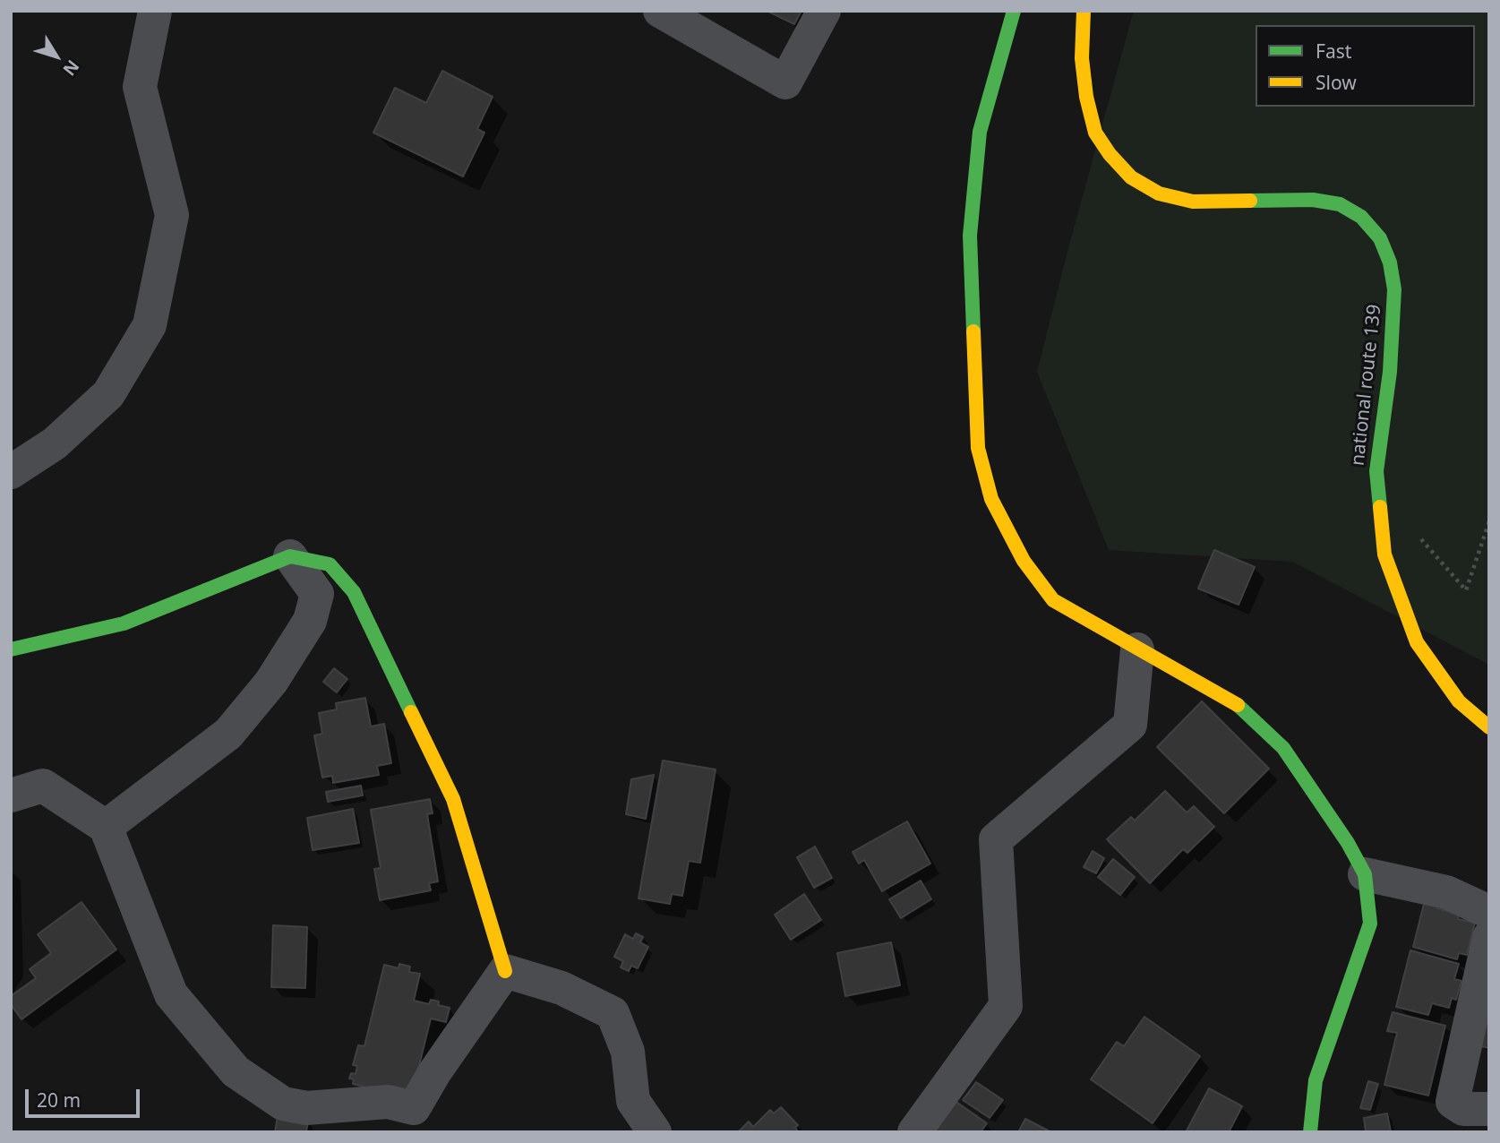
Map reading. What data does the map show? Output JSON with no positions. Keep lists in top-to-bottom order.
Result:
{
  "streets": {
    "main road": ["national route 139"]
  },
  "legend": ["Fast", "Slow"],
  "scale_bar": "20 m",
  "north": "bottom right"
}
